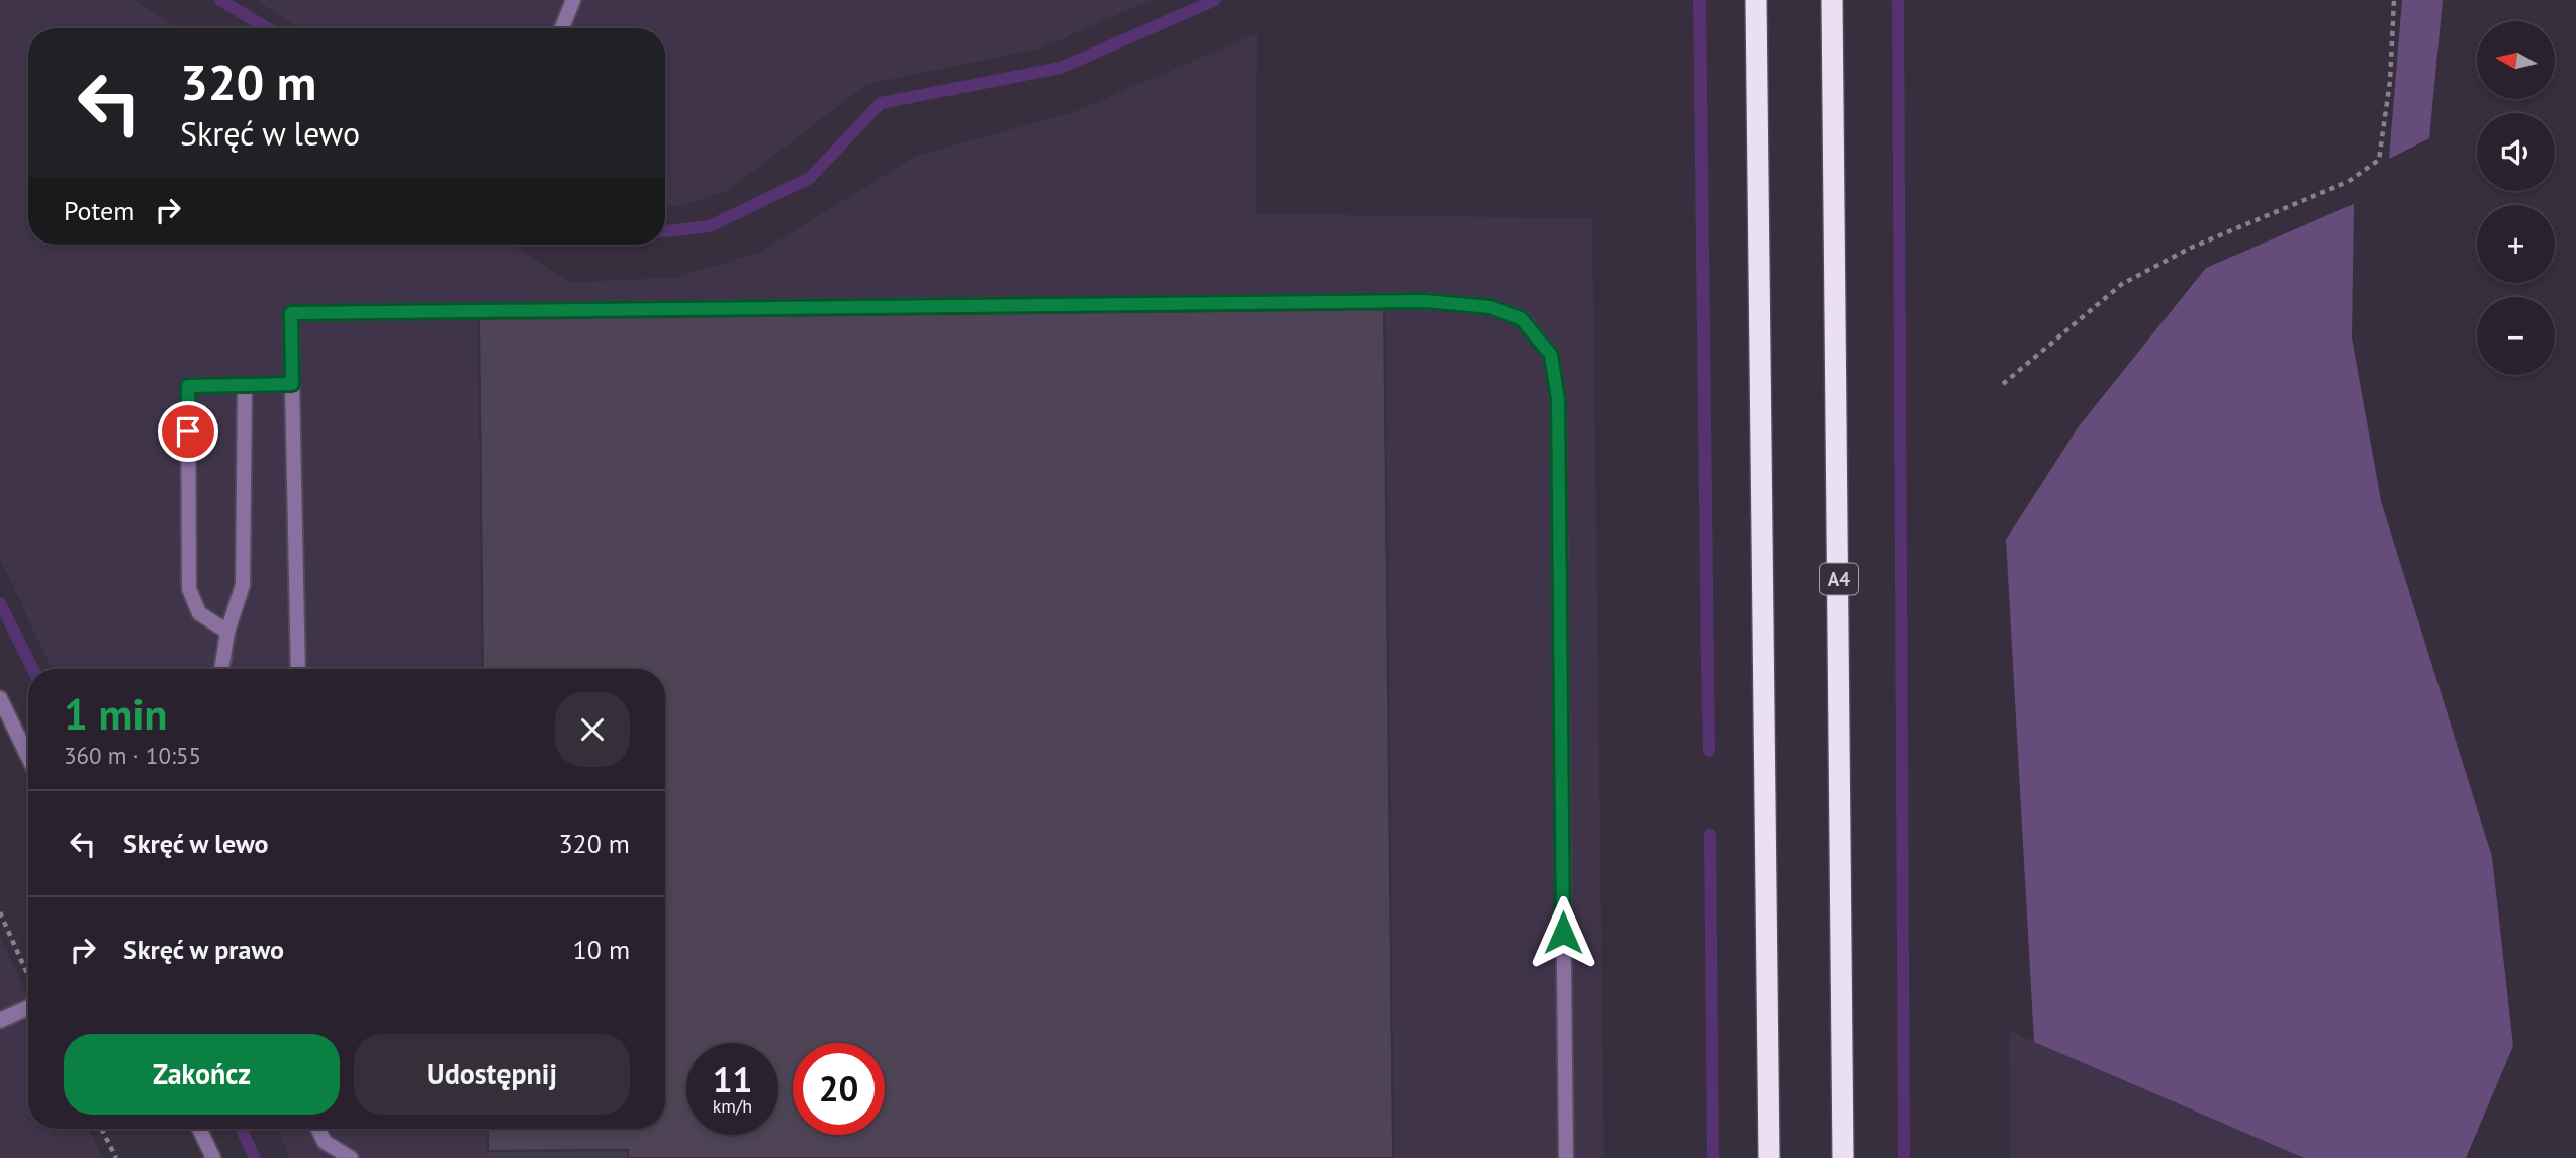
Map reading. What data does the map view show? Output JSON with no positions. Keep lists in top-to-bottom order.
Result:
{
  "streets": {
    "highway": ["A4"]
  },
  "north": "left",
  "page": {
    "map_buttons": ["+", "−"],
    "turn": ["320 m", "Skręć w lewo"],
    "then": "Potem",
    "heading": ["1 min", "360 m · 10:55"],
    "list": [
      {
        "name": "Skręć w lewo",
        "value": "320 m"
      },
      {
        "name": "Skręć w prawo",
        "value": "10 m"
      }
    ],
    "buttons": ["Zakończ", "Udostępnij"],
    "speed": "11 km/h",
    "limit": "20"
  }
}
